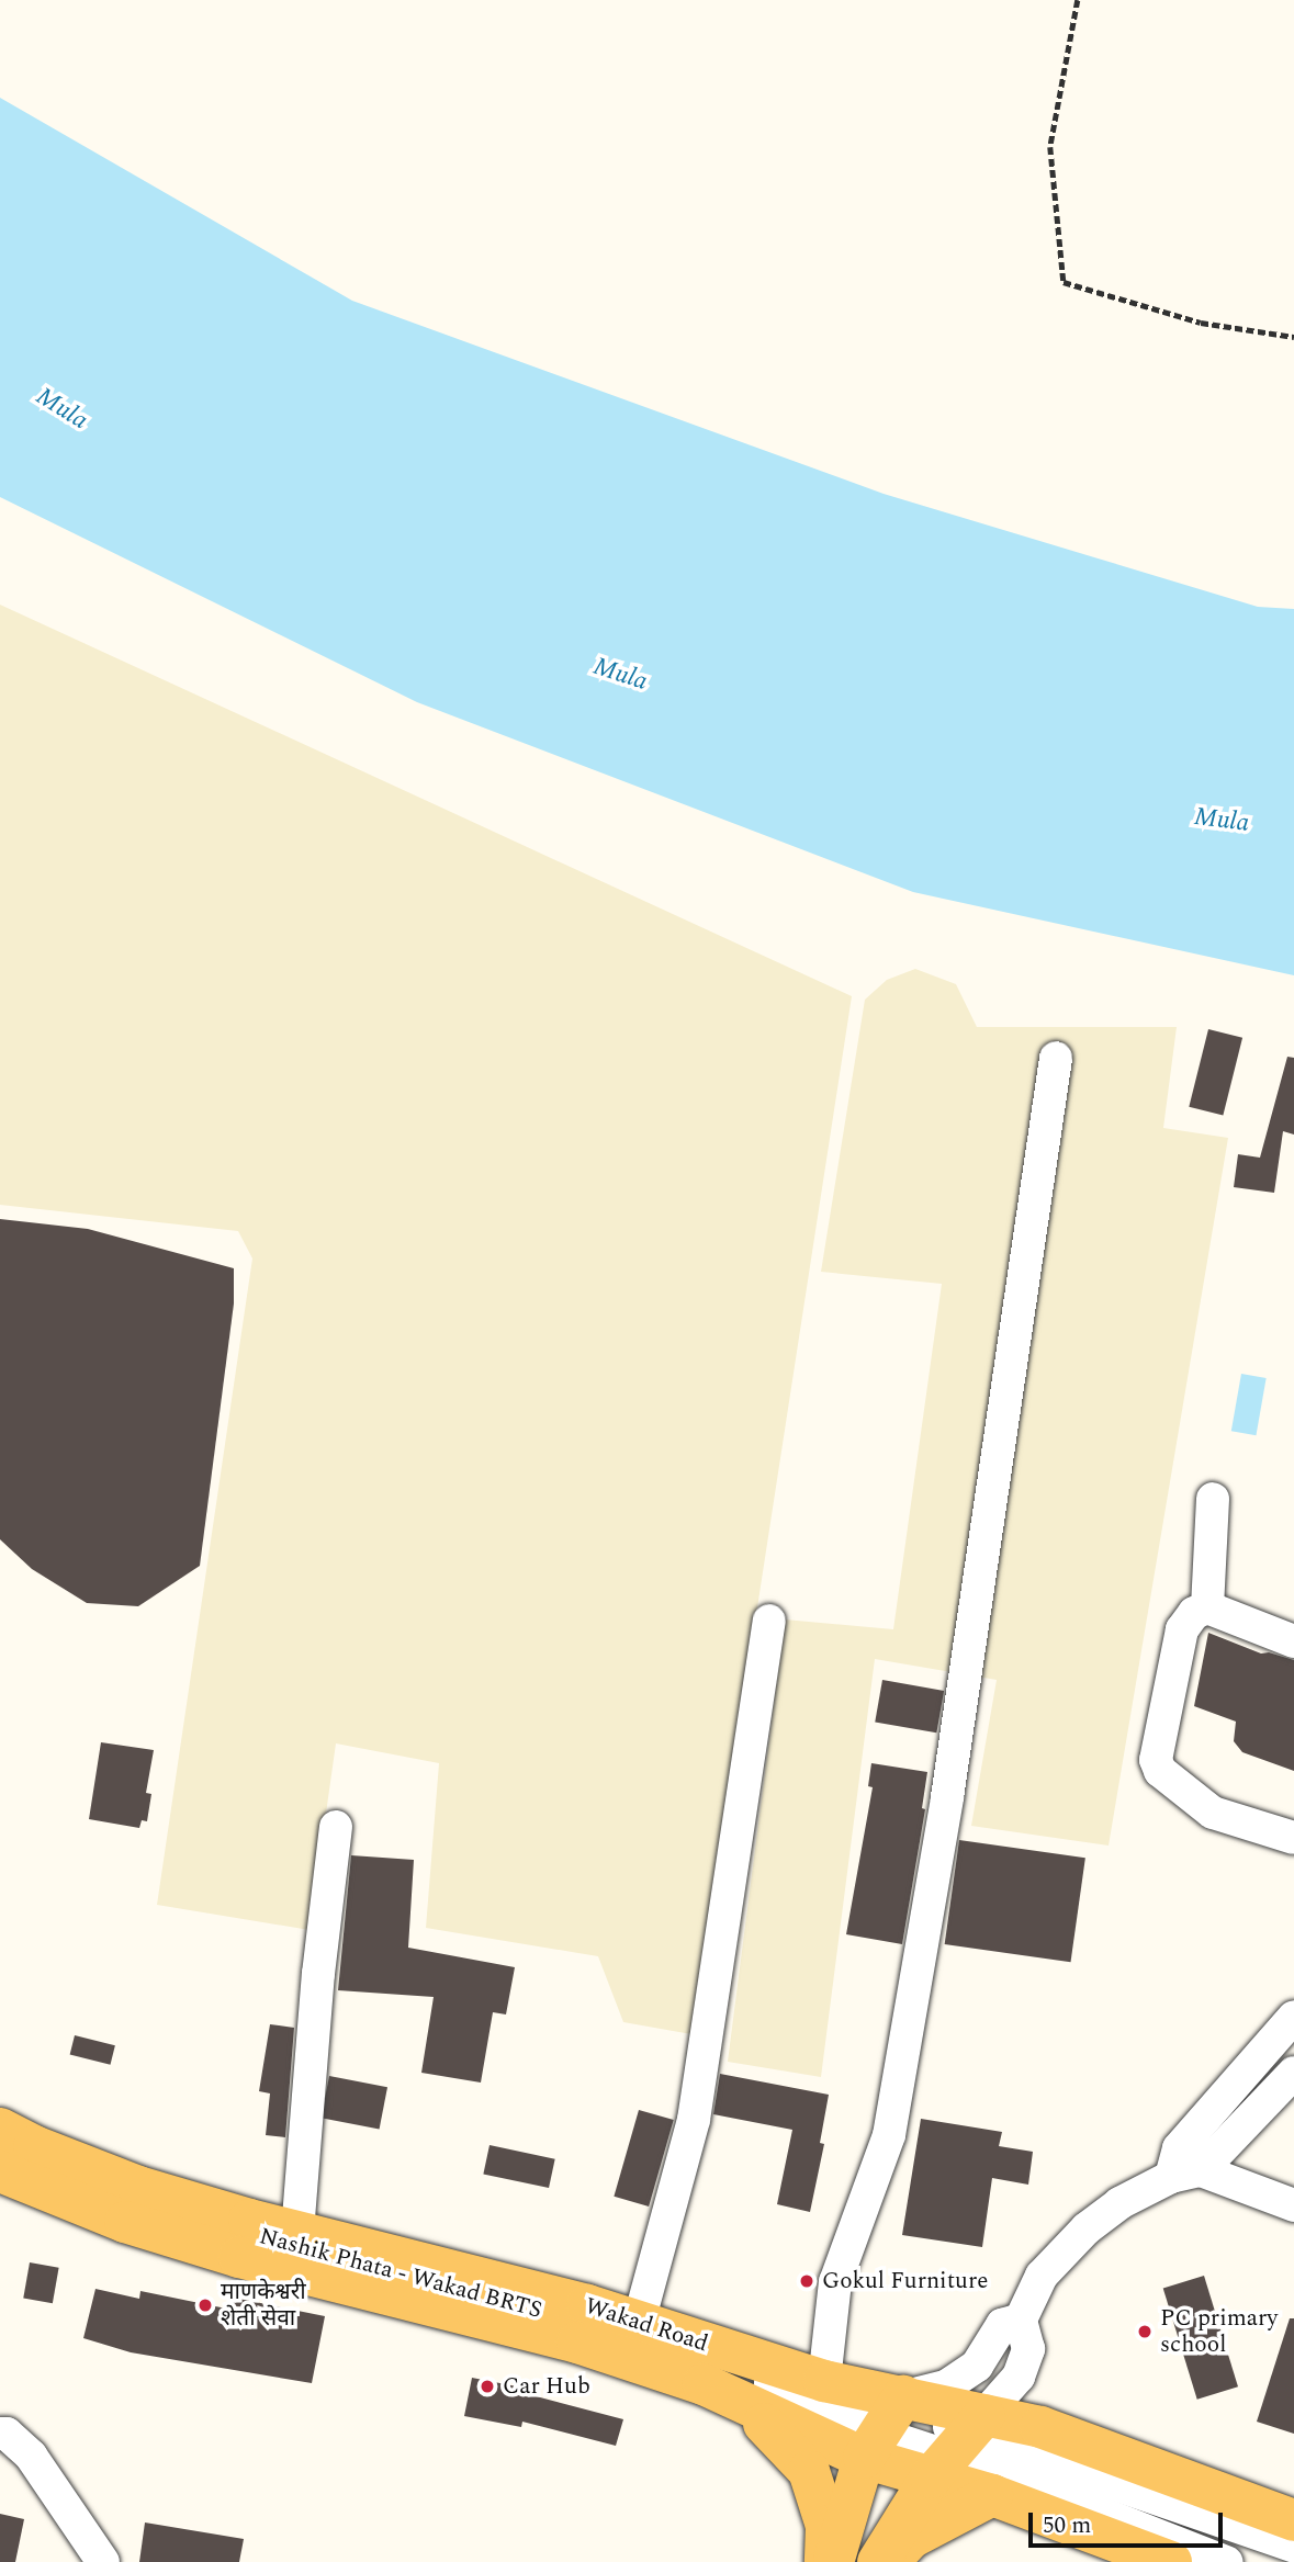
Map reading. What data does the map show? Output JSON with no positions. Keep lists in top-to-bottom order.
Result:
{
  "streets": {
    "main road": ["Wakad Road"],
    "street": ["Nashik Phata - Wakad BRTS"]
  },
  "crossings": [
    ["Nashik Phata - Wakad BRTS", "Wakad Road"]
  ],
  "water": ["Mula"],
  "places": [
    "Gokul Furniture",
    "माणकेश्वरी शेती सेवा",
    "PC primary school",
    "Car Hub"
  ],
  "scale_bar": "50 m"
}
